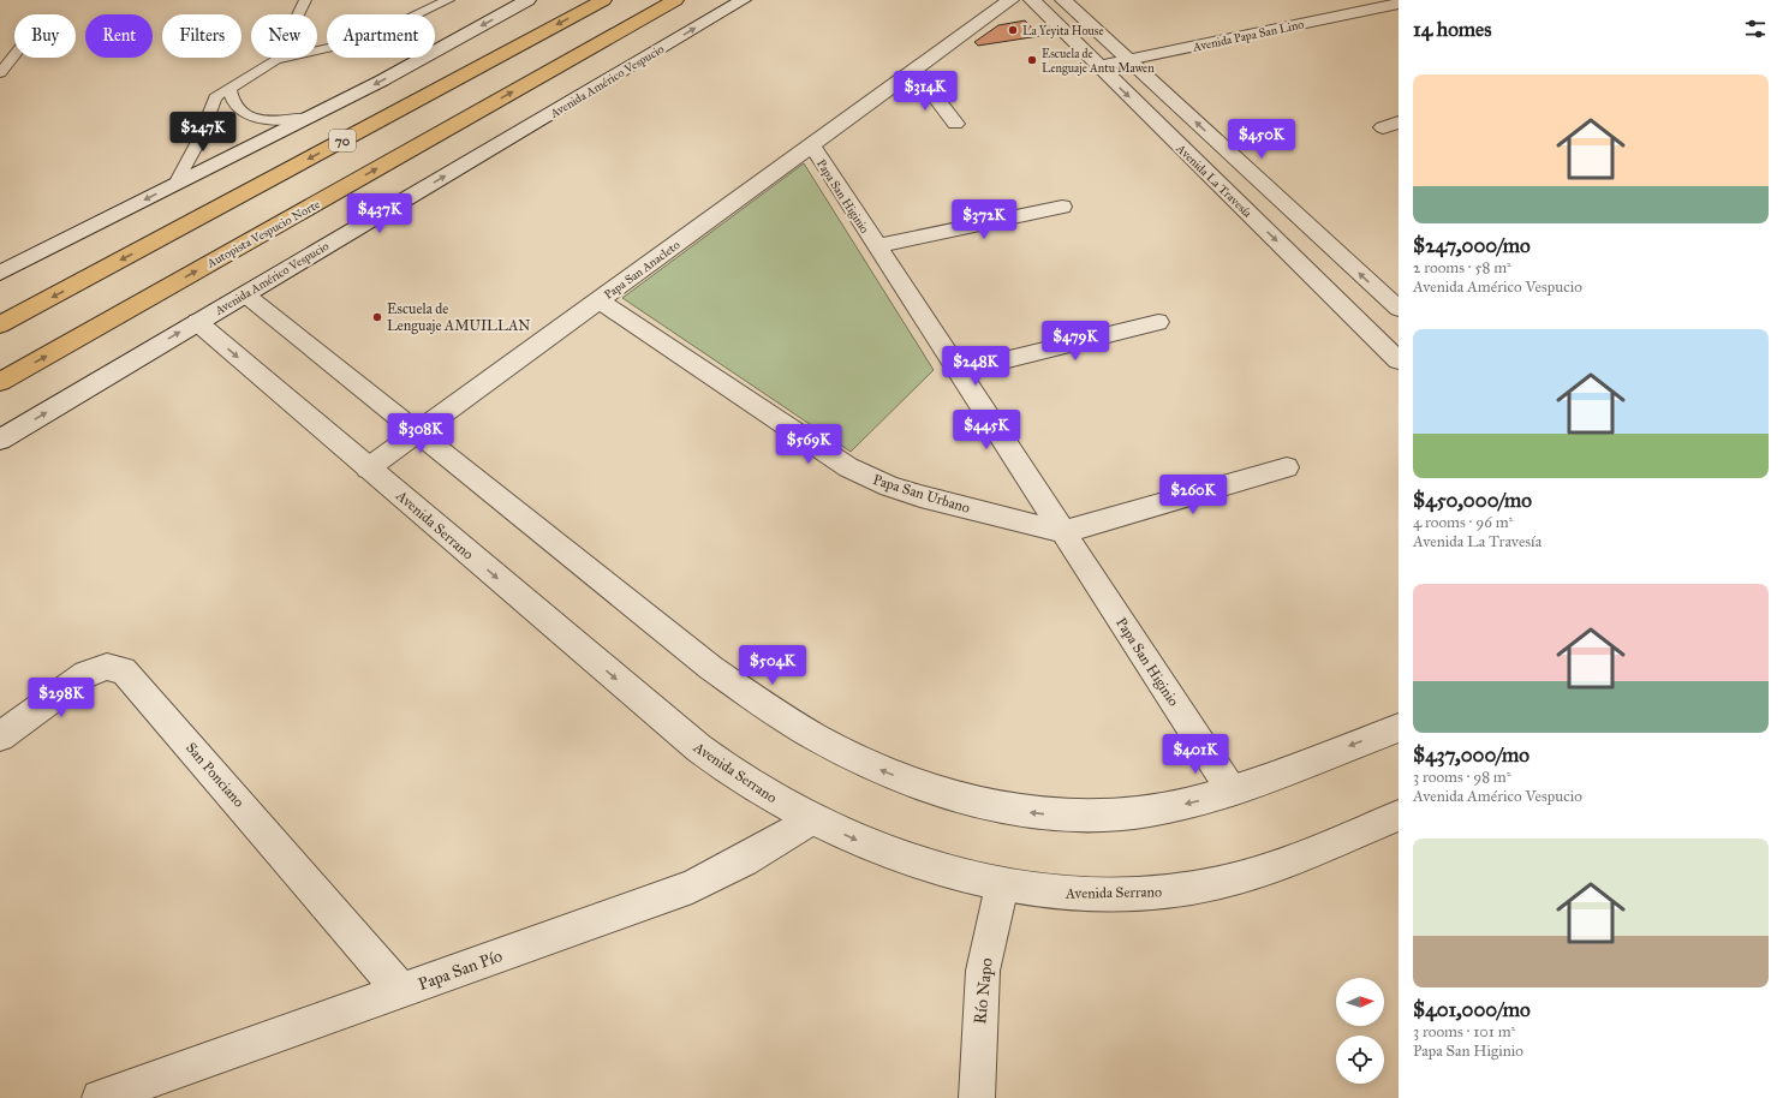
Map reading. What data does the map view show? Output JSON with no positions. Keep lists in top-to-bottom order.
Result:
{
  "streets": {
    "highway": ["70", "Autopista Vespucio Norte"],
    "street": [
      "Avenida Papa San Lino",
      "Avenida Américo Vespucio",
      "Avenida La Travesía",
      "Papa San Higinio",
      "Papa San Anacleto",
      "Papa San Urbano",
      "Avenida Serrano",
      "San Ponciano",
      "Papa San Pío",
      "Río Napo"
    ]
  },
  "crossings": [
    ["Avenida Papa San Lino", "Avenida La Travesía"],
    ["Avenida Américo Vespucio", "Avenida Serrano"],
    ["Papa San Higinio", "Papa San Anacleto"],
    ["Papa San Higinio", "Papa San Urbano"],
    ["Papa San Anacleto", "Papa San Urbano"],
    ["Papa San Anacleto", "Avenida Serrano"],
    ["Avenida Serrano", "Papa San Pío"],
    ["Avenida Serrano", "Río Napo"],
    ["San Ponciano", "Papa San Pío"]
  ],
  "places": ["La Yeyita House", "Escuela de Lenguaje Antu Mawen", "Escuela de Lenguaje AMUILLAN"],
  "north": "right",
  "page": {
    "heading": "14 homes",
    "chip": [
      "Buy",
      "Rent",
      "Filters",
      "New",
      "Apartment"
    ],
    "list": [
      {
        "name": "$247,000/mo",
        "note": "2 rooms · 58 m² · Avenida Américo Vespucio"
      },
      {
        "name": "$450,000/mo",
        "note": "4 rooms · 96 m² · Avenida La Travesía"
      },
      {
        "name": "$437,000/mo",
        "note": "3 rooms · 98 m² · Avenida Américo Vespucio"
      },
      {
        "name": "$401,000/mo",
        "note": "3 rooms · 101 m² · Papa San Higinio"
      }
    ],
    "price": [
      "$314K",
      "$247K",
      "$450K",
      "$437K",
      "$372K",
      "$479K",
      "$248K",
      "$445K",
      "$308K",
      "$569K",
      "$260K",
      "$504K",
      "$298K",
      "$401K"
    ]
  }
}
